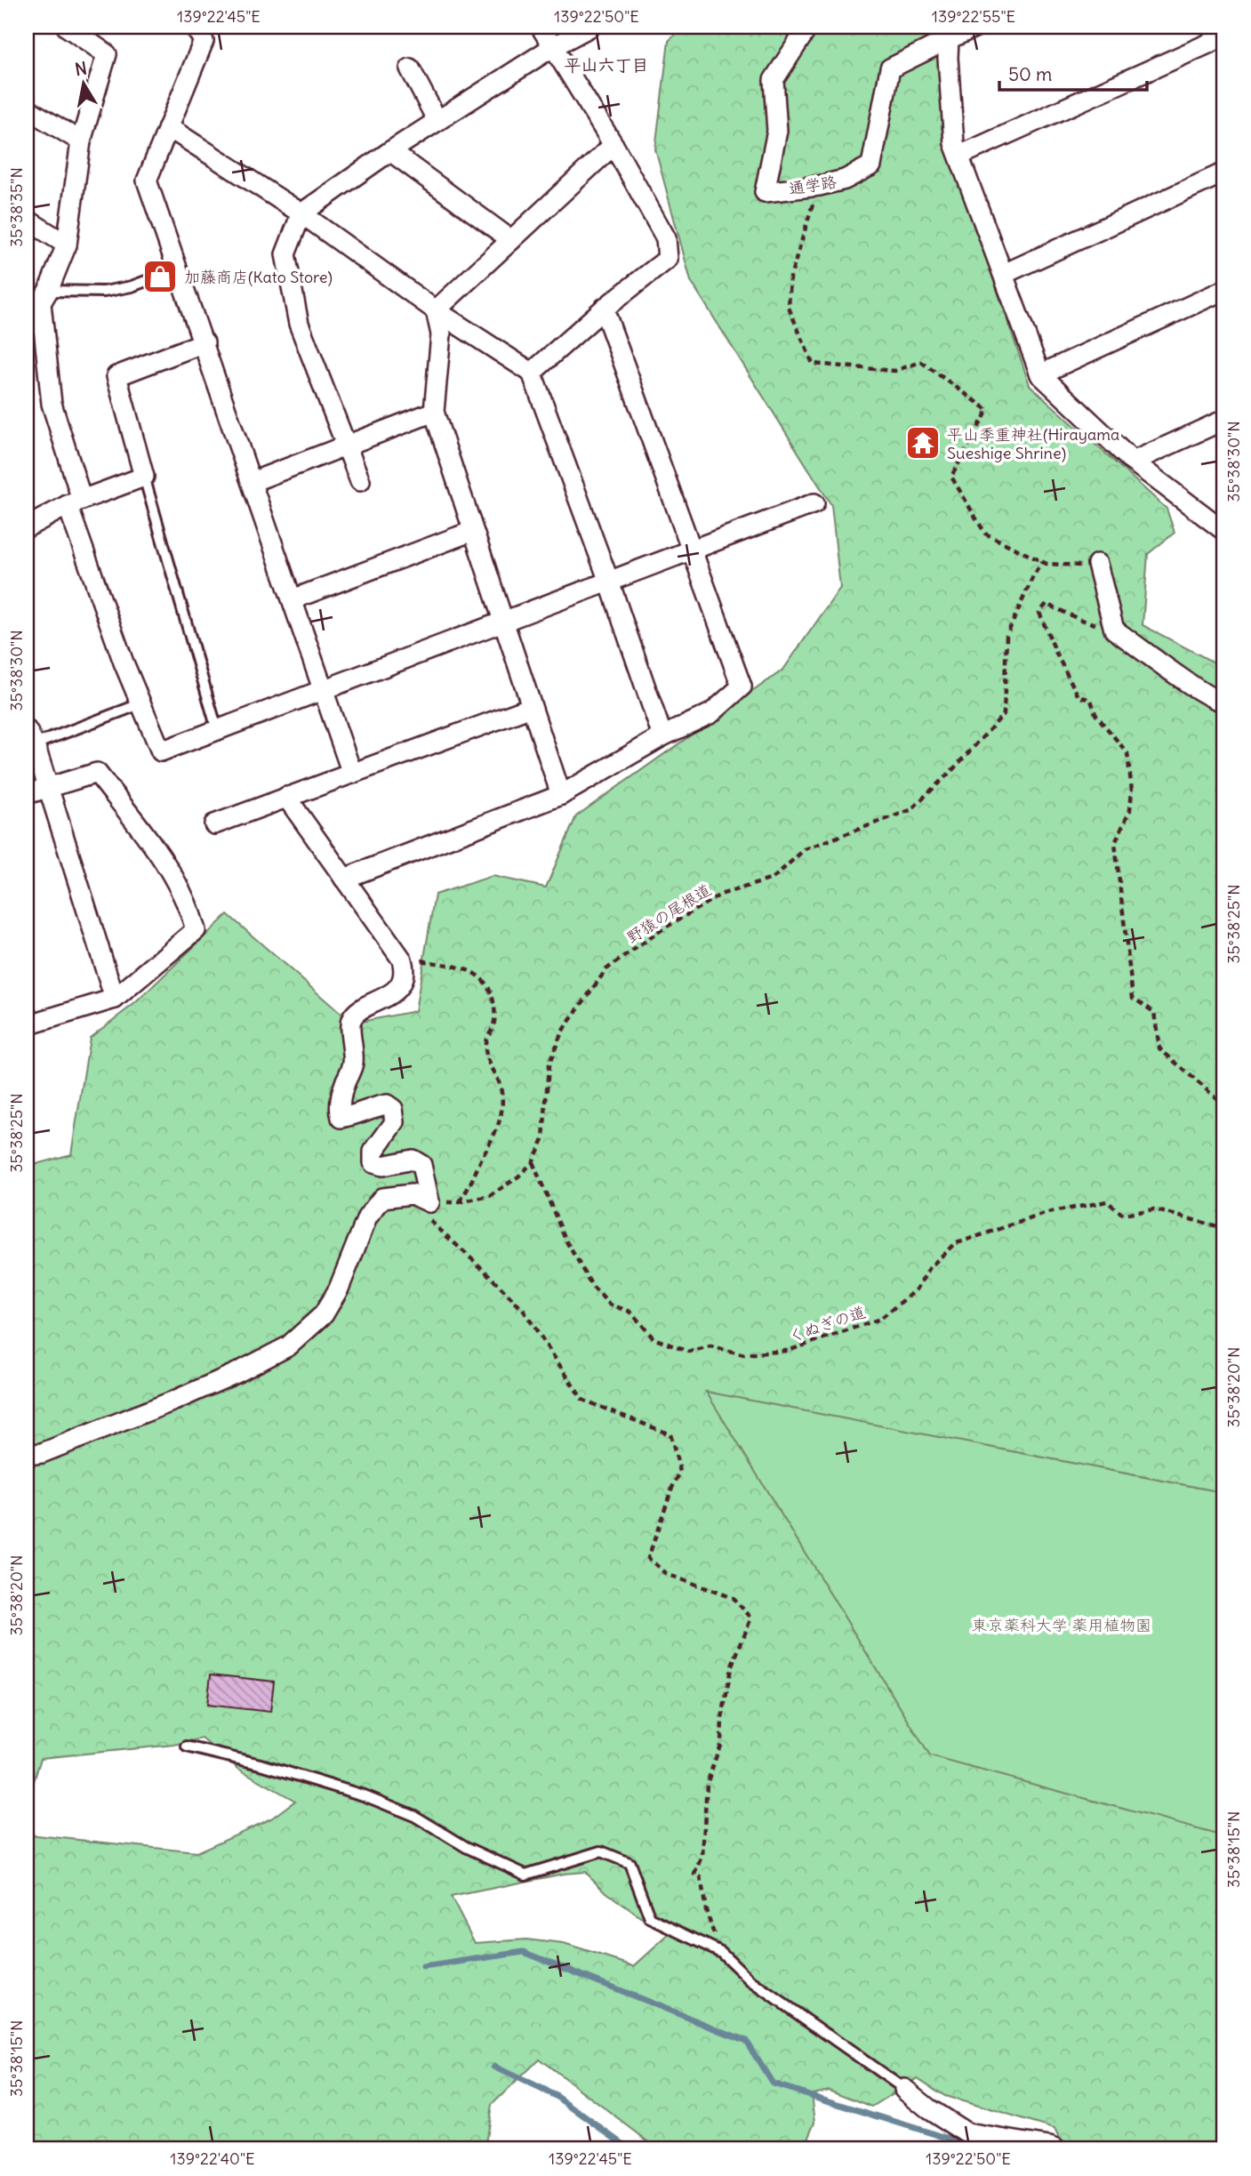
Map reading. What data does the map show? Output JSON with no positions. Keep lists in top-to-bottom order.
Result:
{
  "streets": {
    "street": ["通学路"],
    "path": ["野猿の尾根道", "くぬぎの道"]
  },
  "crossings": [
    ["野猿の尾根道", "くぬぎの道"]
  ],
  "districts": ["平山六丁目"],
  "parks": ["東京薬科大学 薬用植物園"],
  "places": {
    "shop": ["加藤商店(Kato Store)"],
    "temple": ["平山季重神社(Hirayama Sueshige Shrine)"]
  },
  "scale_bar": "50 m",
  "north": "top",
  "coordinates": [
    "139°22'45\"E",
    "139°22'50\"E",
    "139°22'55\"E",
    "35°38'35\"N",
    "35°38'30\"N",
    "35°38'25\"N",
    "35°38'20\"N",
    "35°38'15\"N",
    "139°22'40\"E"
  ]
}
